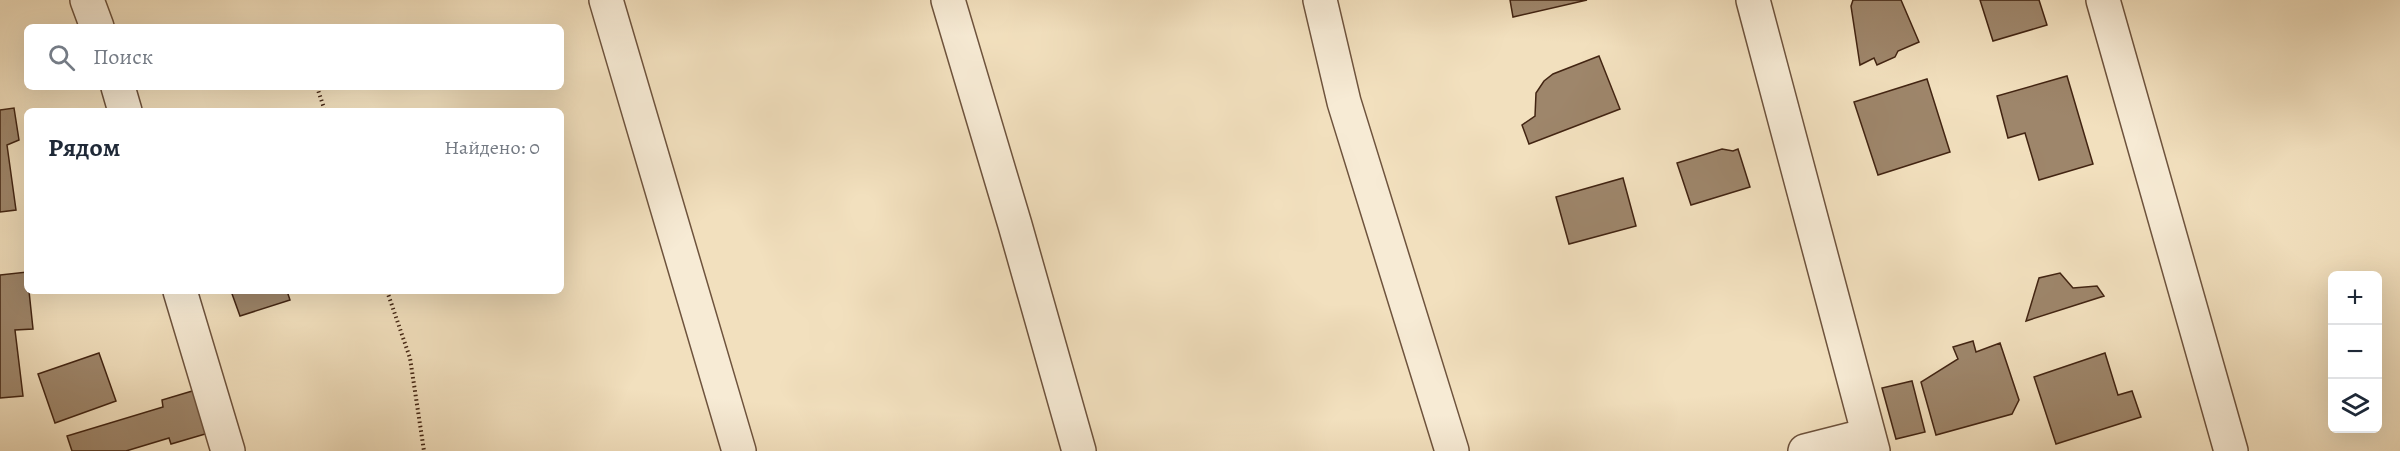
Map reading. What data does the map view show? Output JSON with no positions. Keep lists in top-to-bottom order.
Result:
{
  "page": {
    "search": "Поиск",
    "heading": ["Рядом", "Найдено: 0"],
    "map_buttons": ["+", "−"]
  }
}
